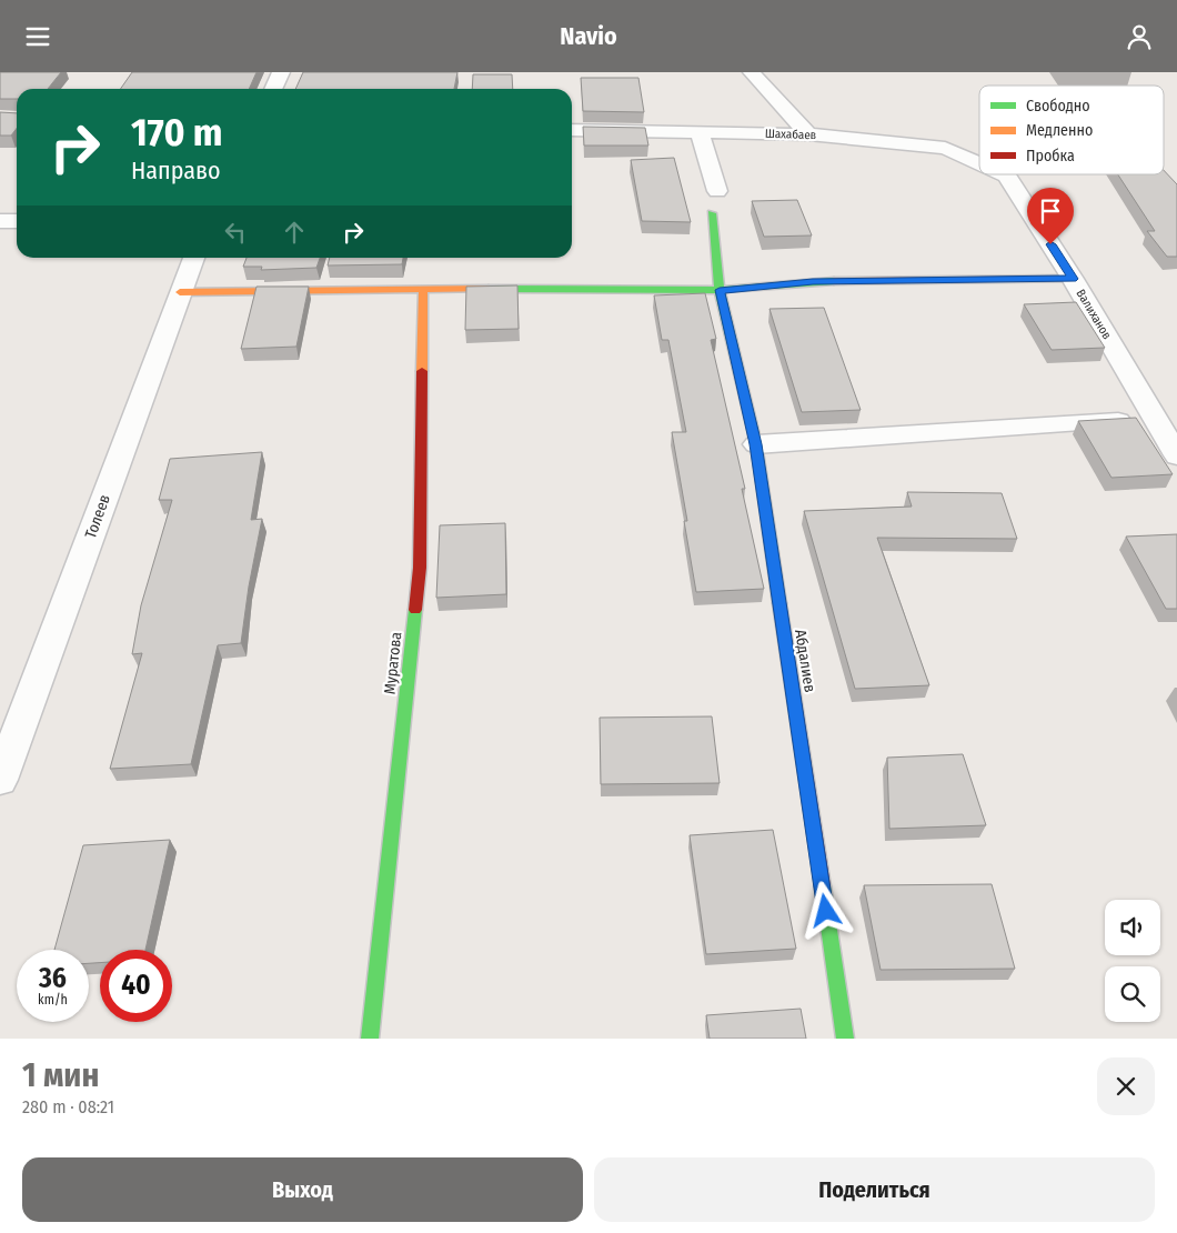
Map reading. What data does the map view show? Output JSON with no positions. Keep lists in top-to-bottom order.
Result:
{
  "streets": {
    "street": [
      "Шахабаев",
      "Валиханов",
      "Толеев",
      "Абдалиев",
      "Муратова"
    ]
  },
  "legend": ["Свободно", "Медленно", "Пробка"],
  "page": {
    "header": "Navio",
    "turn": ["170 m", "Направо"],
    "speed": "36 km/h",
    "limit": "40",
    "heading": ["1 мин", "280 m · 08:21"],
    "buttons": ["Выход", "Поделиться"]
  }
}
